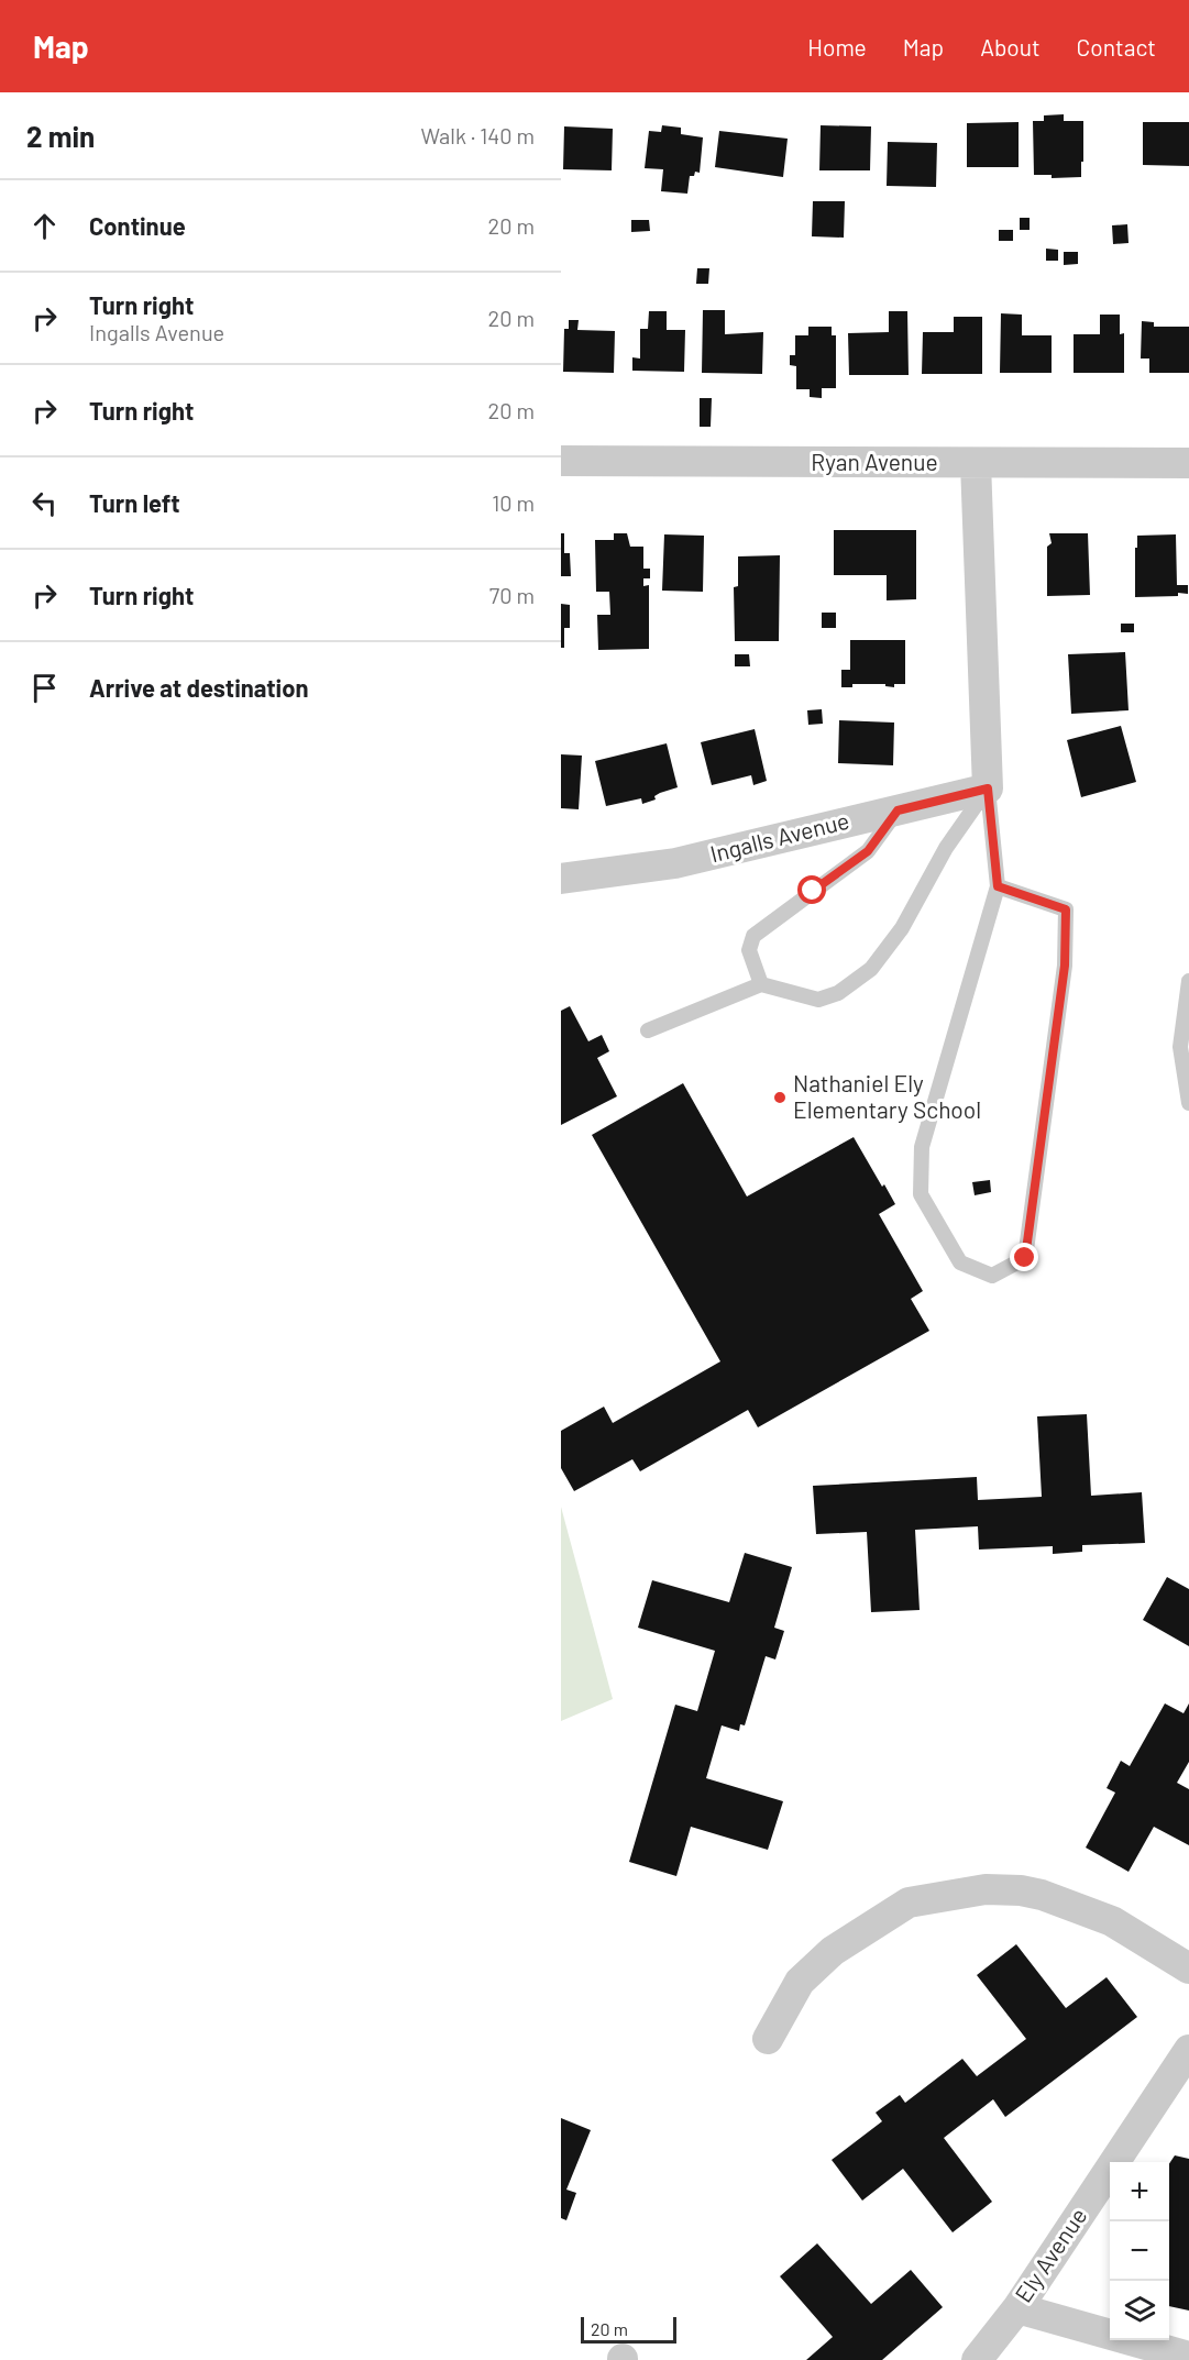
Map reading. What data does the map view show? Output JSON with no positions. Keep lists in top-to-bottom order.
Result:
{
  "streets": {
    "street": ["Ryan Avenue", "Ingalls Avenue", "Ely Avenue"]
  },
  "places": ["Nathaniel Ely Elementary School"],
  "scale_bar": "20 m",
  "page": {
    "header": "Map",
    "nav": [
      "Home",
      "Map",
      "About",
      "Contact"
    ],
    "heading": ["2 min", "Walk · 140 m"],
    "list": [
      ["Continue", "20 m"],
      ["Turn right", "Ingalls Avenue", "20 m"],
      ["Turn right", "20 m"],
      ["Turn left", "10 m"],
      ["Turn right", "70 m"],
      "Arrive at destination"
    ],
    "map_buttons": ["+", "−"],
    "scale": "20 m"
  }
}
